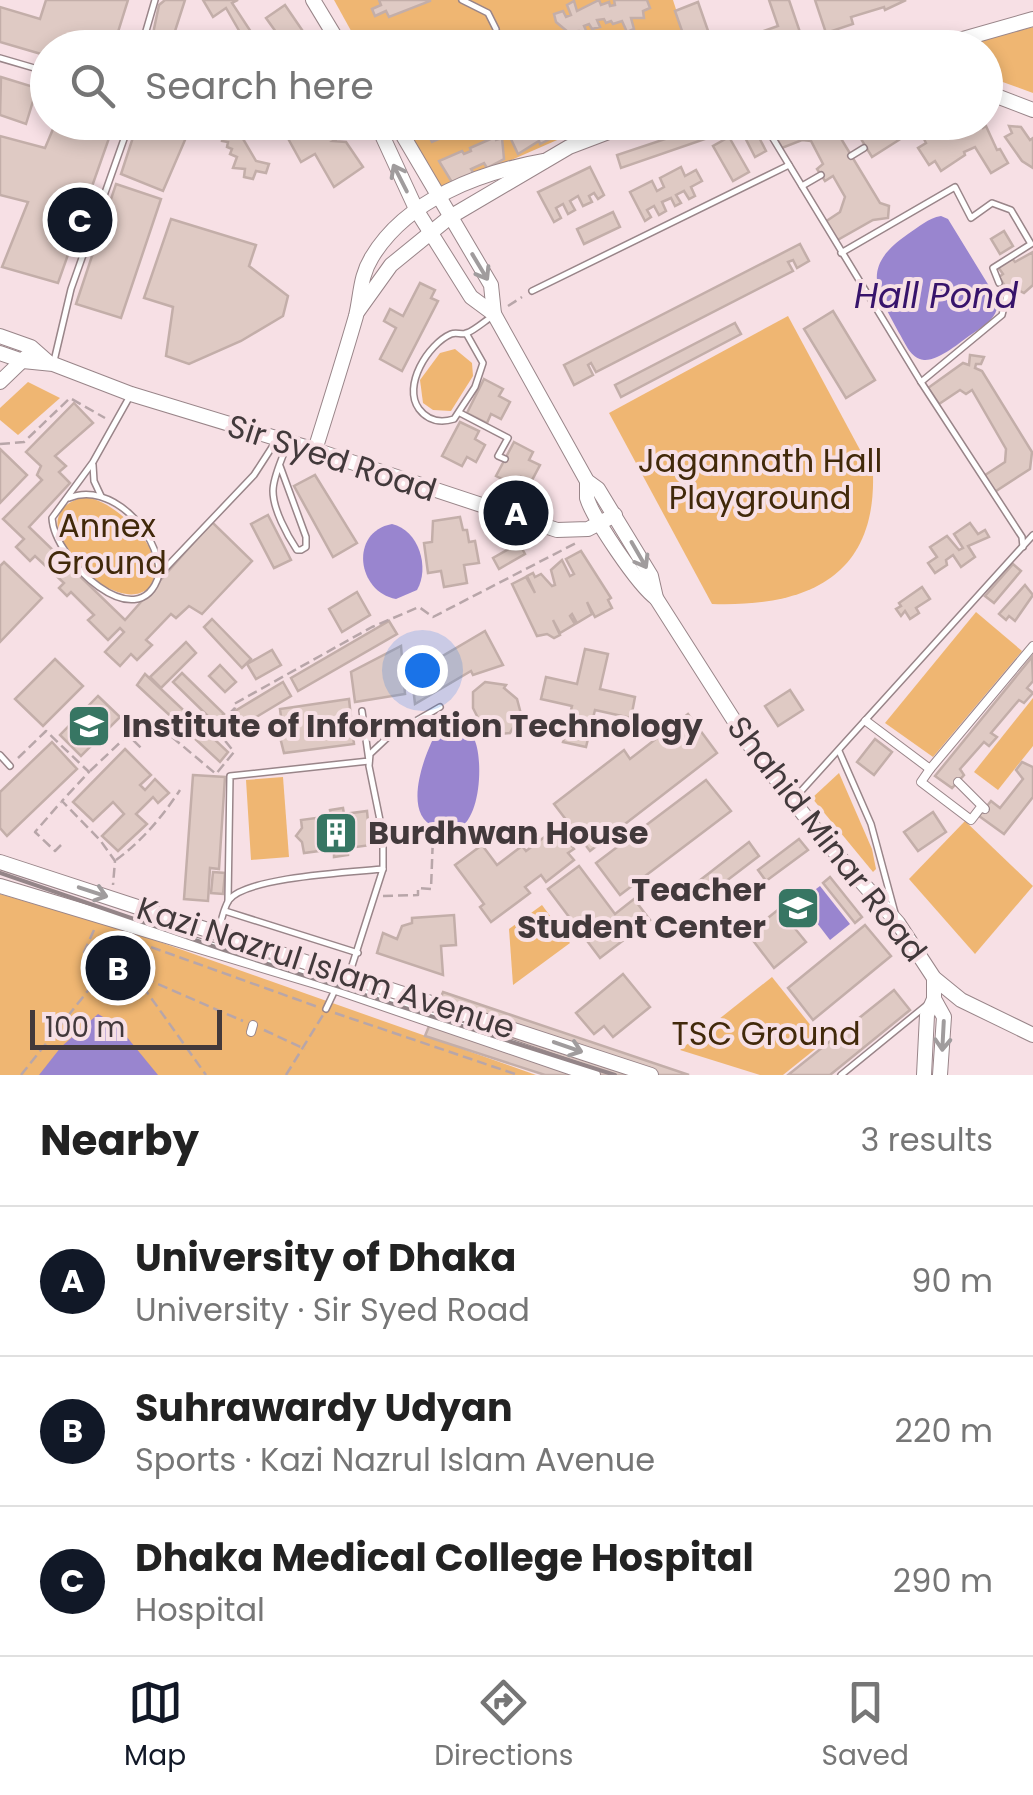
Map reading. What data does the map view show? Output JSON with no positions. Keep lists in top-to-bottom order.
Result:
{
  "streets": {
    "main road": ["Sir Syed Road", "Shahid Minar Road", "Kazi Nazrul Islam Avenue"]
  },
  "crossings": [
    ["Sir Syed Road", "Shahid Minar Road"]
  ],
  "water": ["Hall Pond"],
  "parks": ["Jagannath Hall Playground", "Annex Ground", "TSC Ground"],
  "places": {
    "school or university": ["Institute of Information Technology", "Teacher Student Center"],
    "building": ["Burdhwan House"]
  },
  "scale_bar": "100 m",
  "page": {
    "search": "Search here",
    "pins": ["C", "A", "B"],
    "scale": "100 m",
    "heading": ["Nearby", "3 results"],
    "list": [
      {
        "mark": "A",
        "name": "University of Dhaka",
        "note": "University · Sir Syed Road",
        "value": "90 m"
      },
      {
        "mark": "B",
        "name": "Suhrawardy Udyan",
        "note": "Sports · Kazi Nazrul Islam Avenue",
        "value": "220 m"
      },
      {
        "mark": "C",
        "name": "Dhaka Medical College Hospital",
        "note": "Hospital",
        "value": "290 m"
      }
    ],
    "nav": ["Map", "Directions", "Saved"]
  }
}
